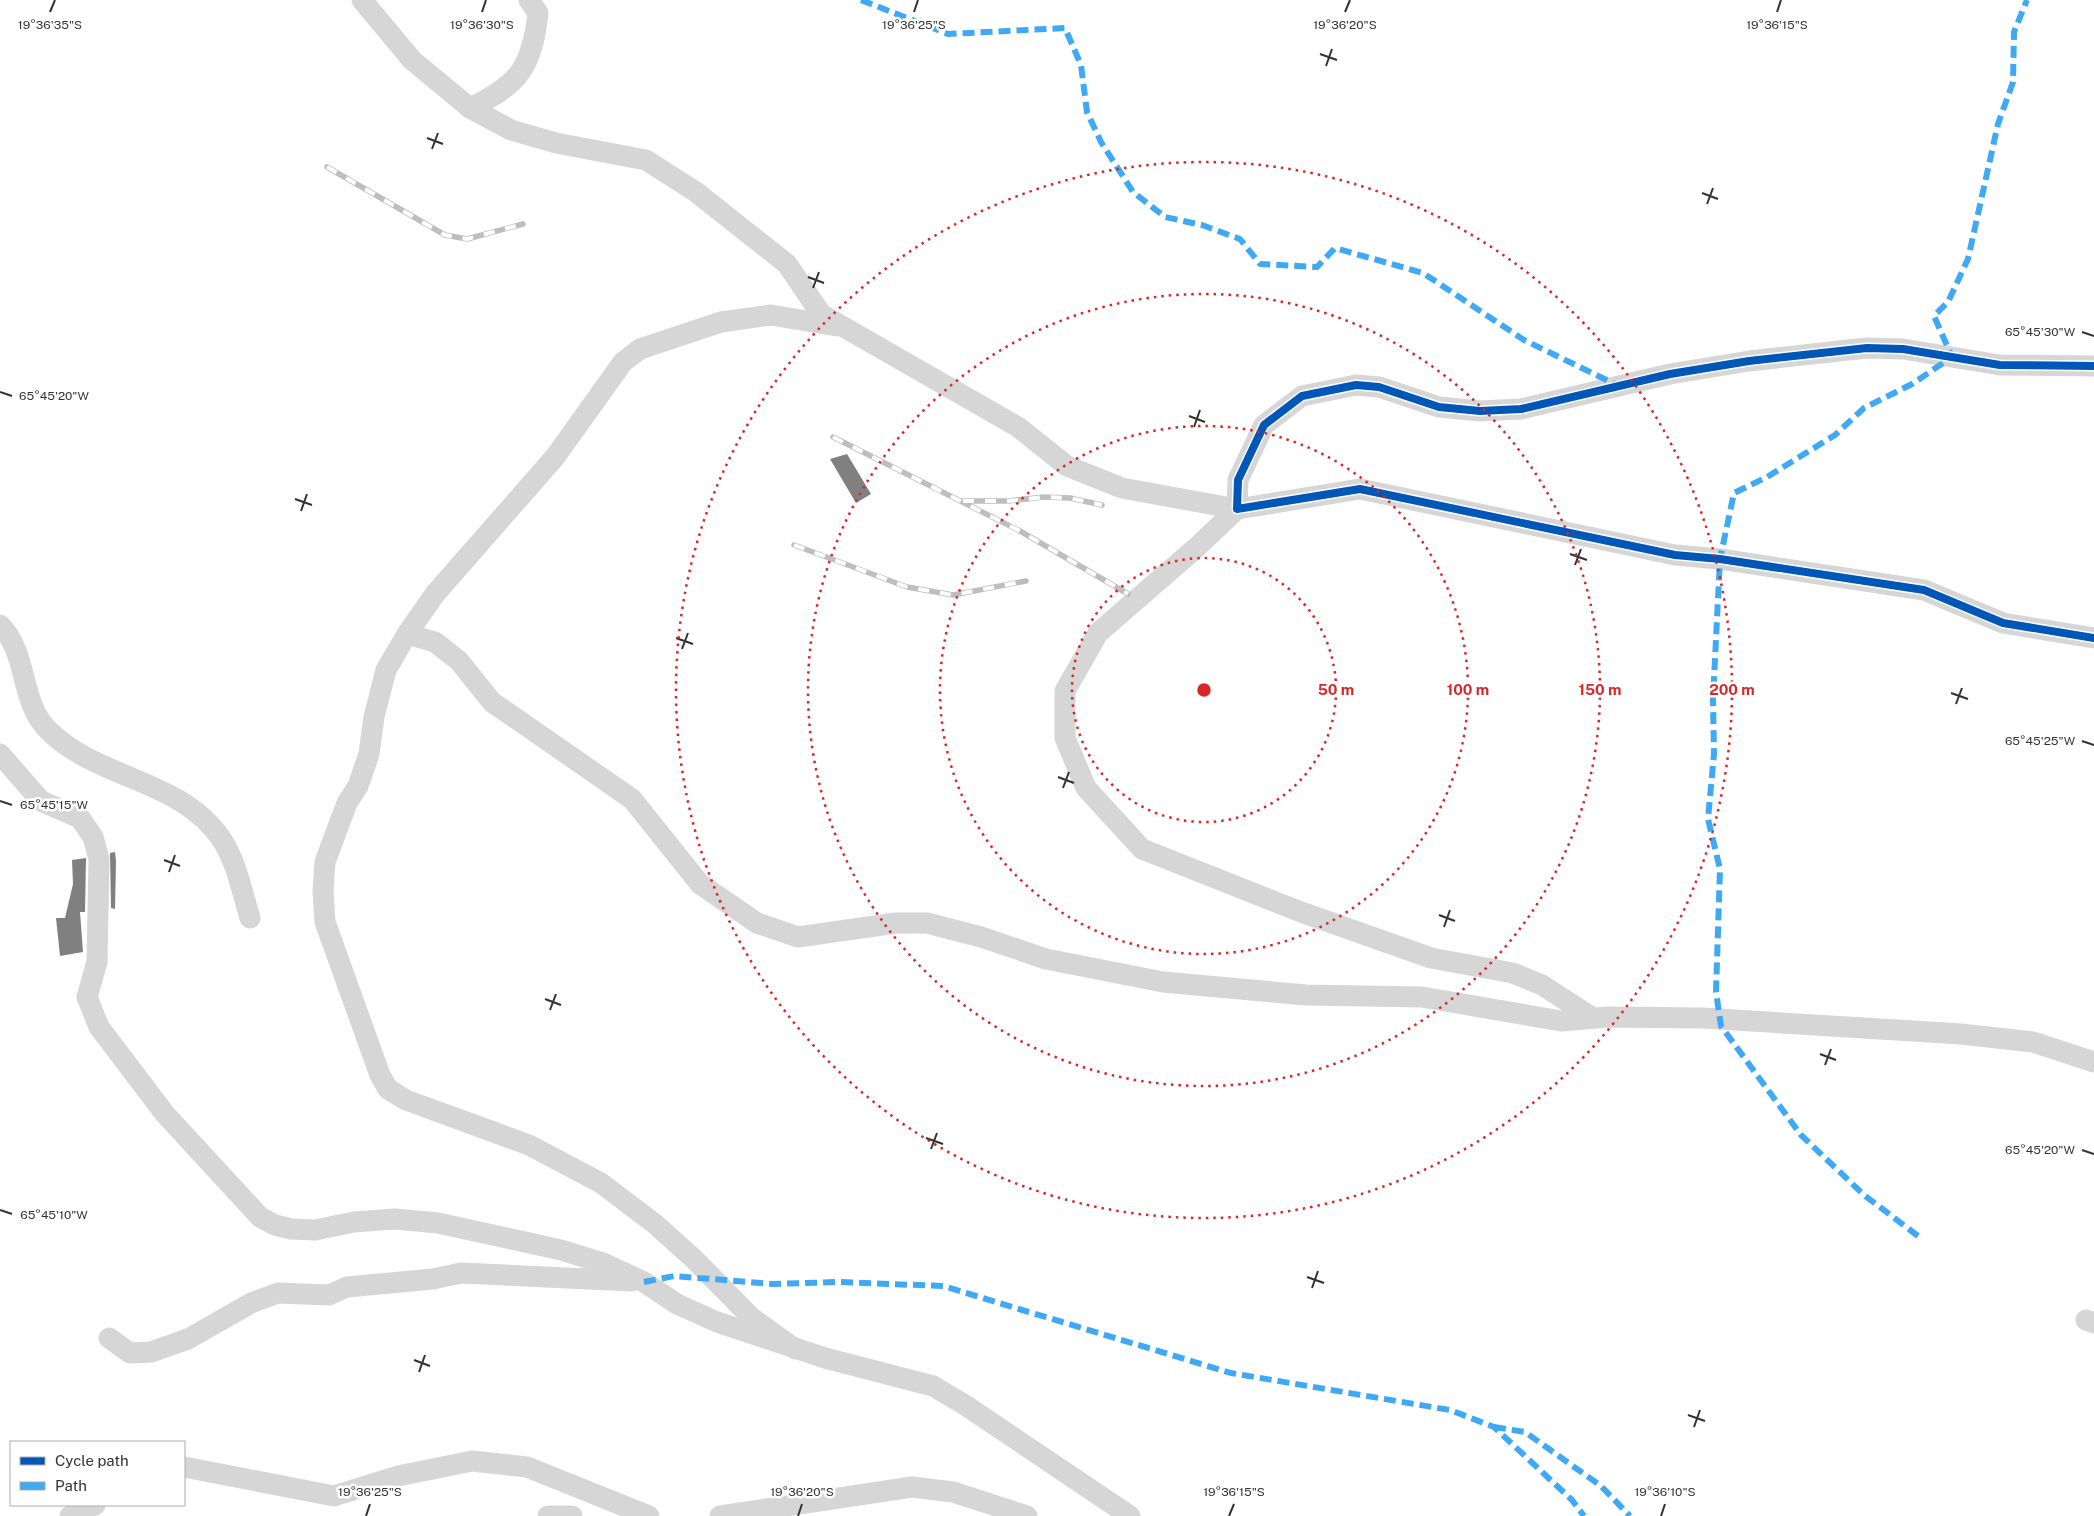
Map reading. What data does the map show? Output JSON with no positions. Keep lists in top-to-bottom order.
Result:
{
  "legend": ["Cycle path", "Path"],
  "coordinates": [
    "19°36'30\"S",
    "19°36'25\"S",
    "19°36'20\"S",
    "19°36'15\"S",
    "19°36'35\"S",
    "65°45'30\"W",
    "65°45'20\"W",
    "65°45'25\"W",
    "65°45'15\"W",
    "65°45'10\"W",
    "19°36'10\"S"
  ],
  "rings": [
    "50 m",
    "100 m",
    "150 m",
    "200 m"
  ]
}
